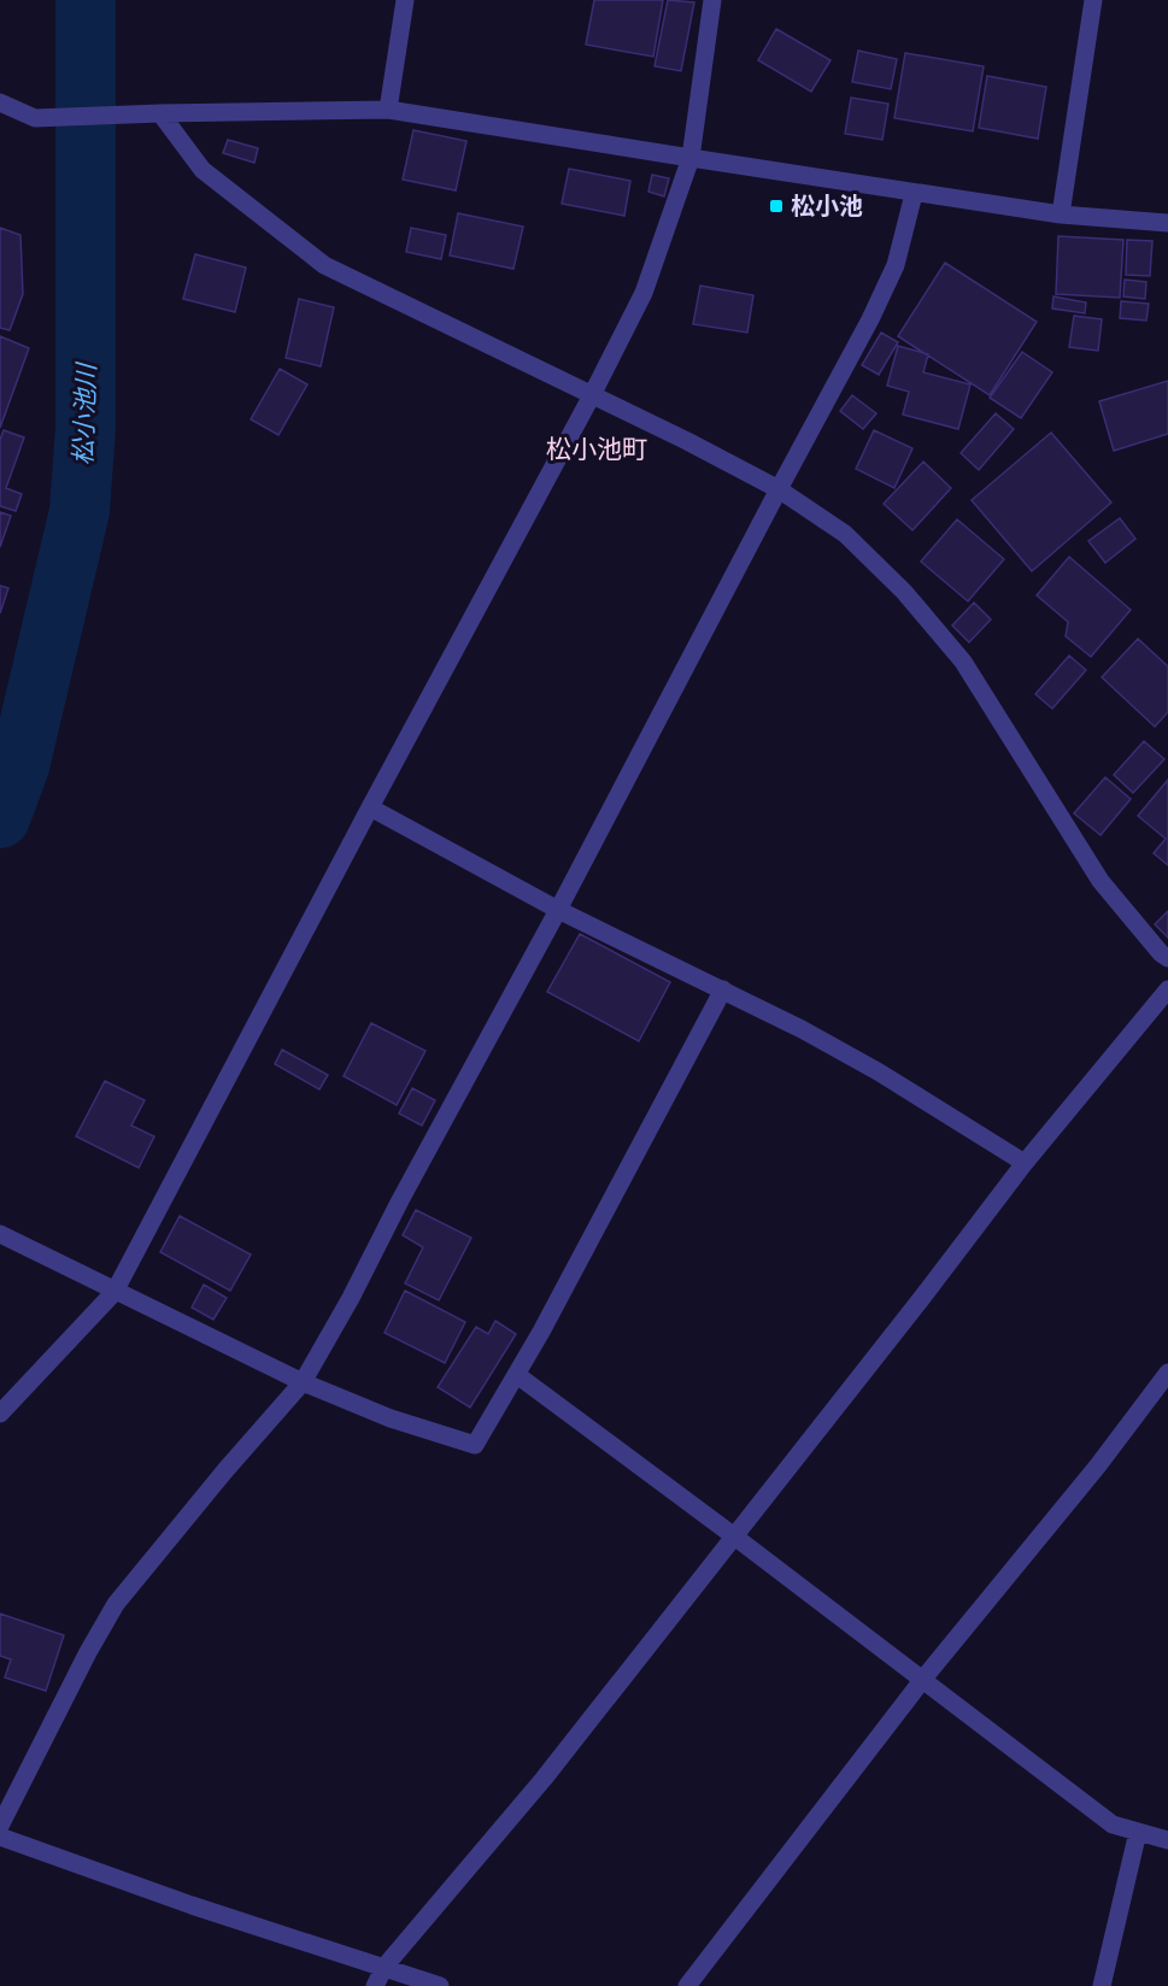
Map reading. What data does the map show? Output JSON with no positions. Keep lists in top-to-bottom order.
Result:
{
  "districts": ["松小池町"],
  "water": ["松小池川"],
  "places": {
    "transit": ["松小池"]
  }
}
